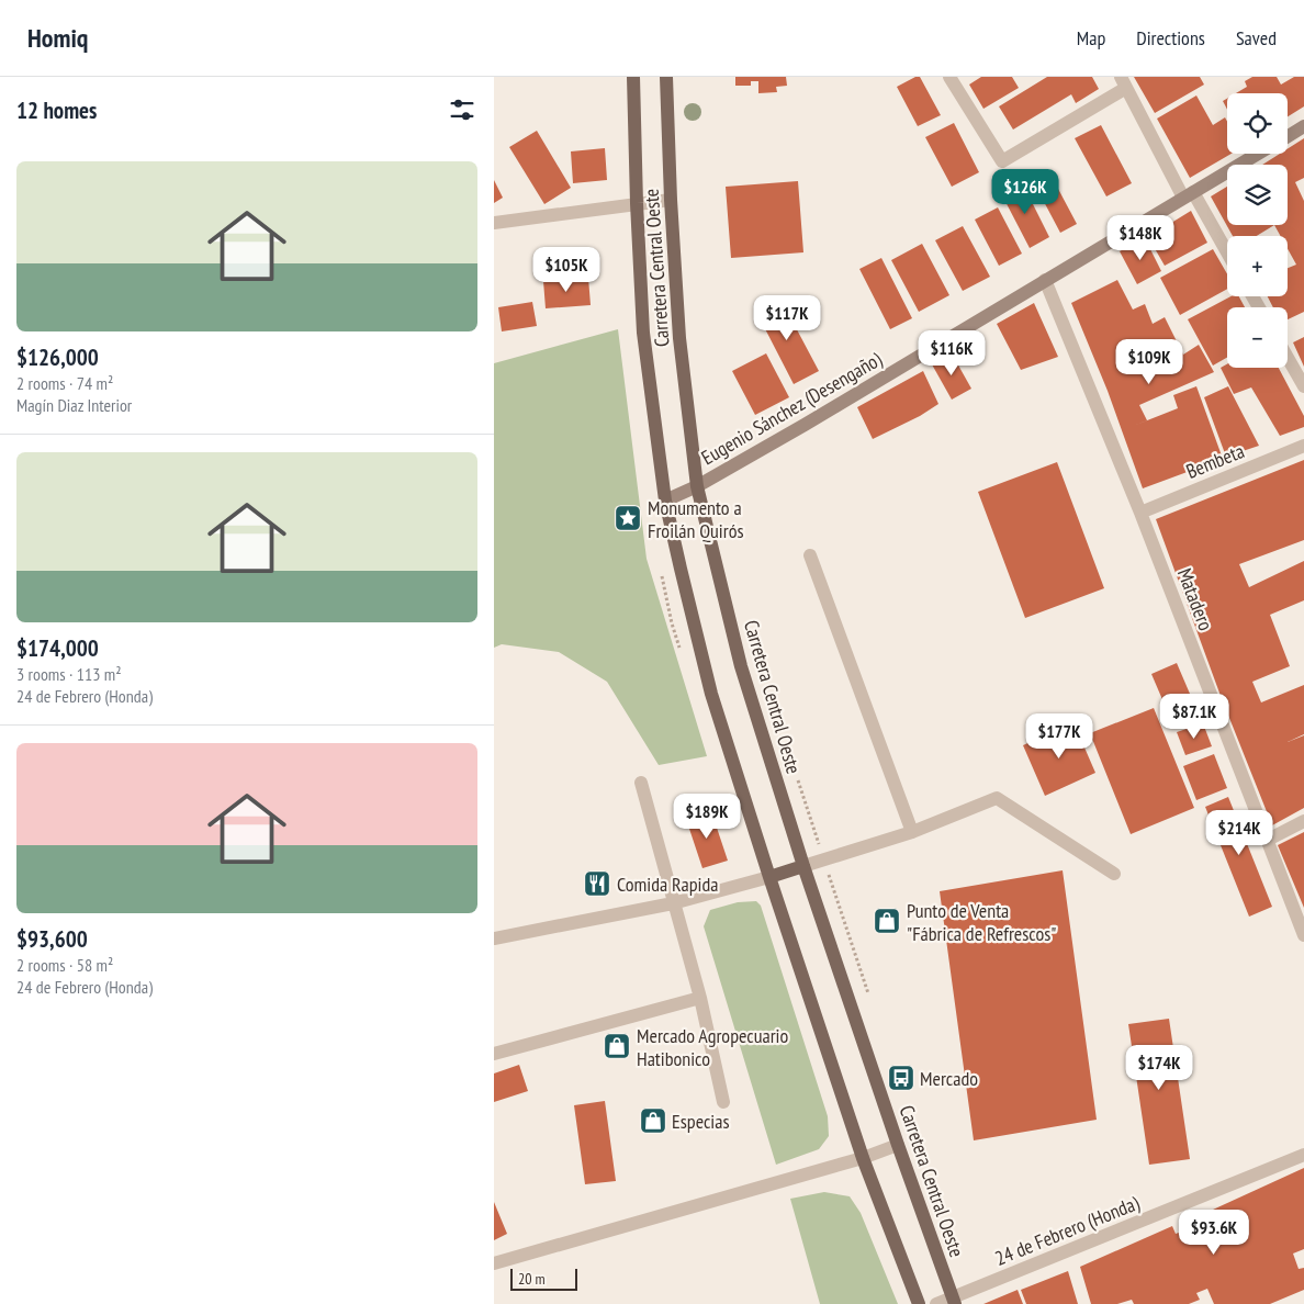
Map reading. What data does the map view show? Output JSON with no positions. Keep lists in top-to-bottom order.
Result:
{
  "streets": {
    "main road": ["Carretera Central Oeste"],
    "street": [
      "Eugenio Sánchez (Desengaño)",
      "Bembeta",
      "Matadero",
      "24 de Febrero (Honda)"
    ]
  },
  "crossings": [
    ["Carretera Central Oeste", "Eugenio Sánchez (Desengaño)"],
    ["Carretera Central Oeste", "24 de Febrero (Honda)"],
    ["Eugenio Sánchez (Desengaño)", "Matadero"],
    ["Bembeta", "Matadero"]
  ],
  "places": {
    "place": ["Monumento a Froilán Quirós"],
    "restaurant": ["Comida Rapida"],
    "shop": ["Punto de Venta \"Fábrica de Refrescos\"", "Mercado Agropecuario Hatibonico", "Especias"],
    "bus stop": ["Mercado"]
  },
  "scale_bar": "20 m",
  "page": {
    "header": "Homiq",
    "nav": ["Map", "Directions", "Saved"],
    "heading": "12 homes",
    "map_buttons": ["+", "−"],
    "list": [
      {
        "name": "$126,000",
        "note": "2 rooms · 74 m² · Magín Diaz Interior"
      },
      {
        "name": "$174,000",
        "note": "3 rooms · 113 m² · 24 de Febrero (Honda)"
      },
      {
        "name": "$93,600",
        "note": "2 rooms · 58 m² · 24 de Febrero (Honda)"
      }
    ],
    "price": [
      "$126K",
      "$148K",
      "$105K",
      "$117K",
      "$116K",
      "$109K",
      "$87.1K",
      "$177K",
      "$189K",
      "$214K",
      "$174K",
      "$93.6K"
    ],
    "scale": "20 m"
  }
}
